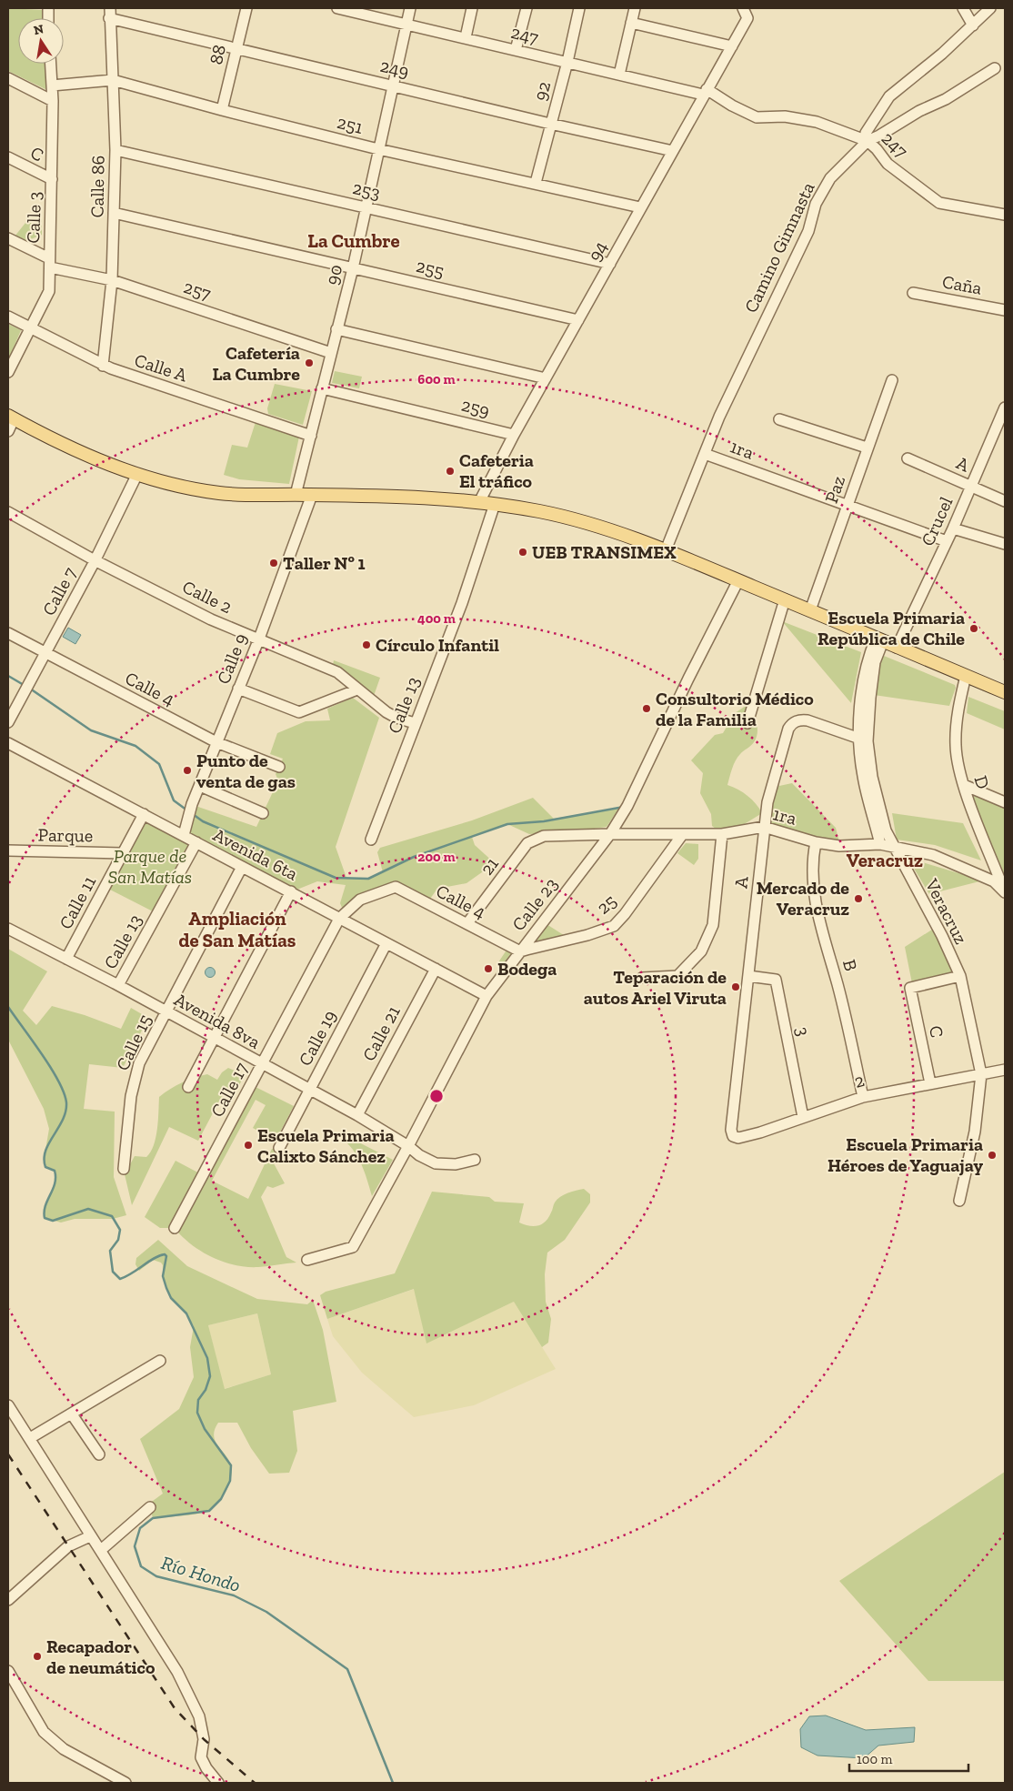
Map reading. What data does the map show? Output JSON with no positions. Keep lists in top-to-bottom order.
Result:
{
  "streets": {
    "street": [
      "247",
      "88",
      "249",
      "92",
      "251",
      "C",
      "Calle 86",
      "253",
      "Calle 3",
      "Camino Gimnasta",
      "94",
      "255",
      "90",
      "Caña",
      "257",
      "Calle A",
      "259",
      "1ra",
      "A",
      "Paz",
      "Crucel",
      "Calle 7",
      "Calle 2",
      "Calle 9",
      "Calle 4",
      "Calle 13",
      "D",
      "Parque",
      "Avenida 6ta",
      "21",
      "Calle 11",
      "Calle 23",
      "25",
      "Veracruz",
      "B",
      "Avenida 8va",
      "3",
      "Calle 21",
      "Calle 19",
      "Calle 15",
      "2",
      "Calle 17"
    ]
  },
  "crossings": [
    ["247", "92"],
    ["247", "Camino Gimnasta"],
    ["247", "94"],
    ["247", "90"],
    ["88", "249"],
    ["88", "251"],
    ["249", "92"],
    ["249", "Calle 86"],
    ["249", "94"],
    ["249", "90"],
    ["92", "251"],
    ["251", "Calle 86"],
    ["251", "Calle 3"],
    ["251", "94"],
    ["251", "90"],
    ["C", "Calle 3"],
    ["C", "Veracruz"],
    ["C", "2"],
    ["Calle 86", "253"],
    ["Calle 86", "255"],
    ["Calle 86", "257"],
    ["Calle 86", "Calle A"],
    ["253", "94"],
    ["253", "90"],
    ["Calle 3", "257"],
    ["Calle 3", "Calle A"],
    ["Camino Gimnasta", "1ra"],
    ["94", "255"],
    ["94", "259"],
    ["255", "90"],
    ["90", "257"],
    ["90", "Calle A"],
    ["90", "259"],
    ["1ra", "A"],
    ["1ra", "Paz"],
    ["1ra", "Crucel"],
    ["1ra", "D"],
    ["1ra", "21"],
    ["1ra", "Calle 23"],
    ["1ra", "25"],
    ["1ra", "Veracruz"],
    ["1ra", "B"],
    ["A", "Crucel"],
    ["A", "Veracruz"],
    ["A", "3"],
    ["A", "2"],
    ["Calle 7", "Calle 2"],
    ["Calle 7", "Calle 4"],
    ["Calle 2", "Calle 9"],
    ["Calle 2", "Calle 13"],
    ["Calle 9", "Calle 4"],
    ["Calle 9", "Avenida 6ta"],
    ["Calle 4", "Avenida 6ta"],
    ["Calle 4", "21"],
    ["Calle 4", "Calle 23"],
    ["Calle 4", "25"],
    ["Calle 4", "Calle 17"],
    ["Calle 13", "Avenida 6ta"],
    ["Calle 13", "Avenida 8va"],
    ["Parque", "Calle 11"],
    ["Avenida 6ta", "Calle 11"],
    ["Avenida 6ta", "Calle 23"],
    ["Avenida 6ta", "Calle 21"],
    ["Avenida 6ta", "Calle 19"],
    ["Avenida 6ta", "Calle 15"],
    ["Avenida 6ta", "Calle 17"],
    ["Calle 11", "Avenida 8va"],
    ["Calle 23", "25"],
    ["Calle 23", "Avenida 8va"],
    ["Veracruz", "2"],
    ["B", "2"],
    ["Avenida 8va", "Calle 21"],
    ["Avenida 8va", "Calle 19"],
    ["Avenida 8va", "Calle 15"],
    ["Avenida 8va", "Calle 17"],
    ["3", "2"]
  ],
  "districts": ["La Cumbre", "Veracruz", "Ampliación de San Matías"],
  "water": ["Río Hondo"],
  "parks": ["Parque de San Matías"],
  "places": [
    "Cafetería La Cumbre",
    "Cafeteria El tráfico",
    "UEB TRANSIMEX",
    "Taller Nº 1",
    "Escuela Primaria República de Chile",
    "Círculo Infantil",
    "Consultorio Médico de la Familia",
    "Punto de venta de gas",
    "Mercado de Veracruz",
    "Bodega",
    "Teparación de autos Ariel Viruta",
    "Escuela Primaria Calixto Sánchez",
    "Escuela Primaria Héroes de Yaguajay",
    "Recapador de neumático"
  ],
  "scale_bar": "100 m",
  "north": "top",
  "rings": ["600 m", "400 m", "200 m"]
}
